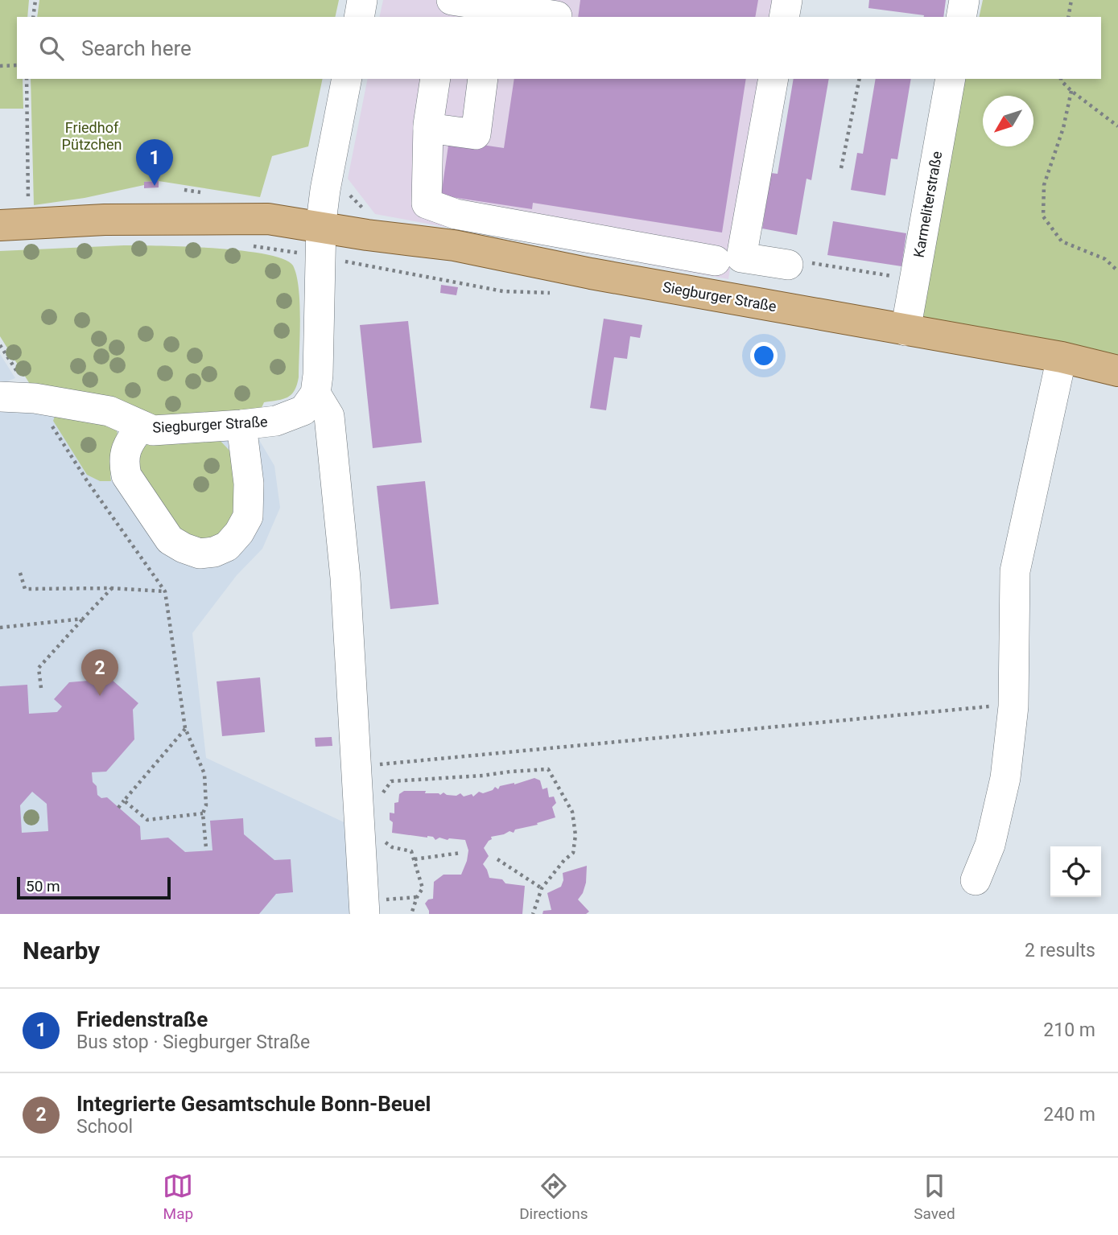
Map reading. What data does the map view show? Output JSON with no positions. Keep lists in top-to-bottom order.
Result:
{
  "streets": {
    "main road": ["Siegburger Straße"],
    "street": ["Karmeliterstraße"]
  },
  "crossings": [
    ["Karmeliterstraße", "Siegburger Straße"]
  ],
  "parks": ["Friedhof Pützchen"],
  "scale_bar": "50 m",
  "north": "bottom left",
  "page": {
    "search": "Search here",
    "pins": ["1", "2"],
    "scale": "50 m",
    "heading": ["Nearby", "2 results"],
    "list": [
      {
        "mark": "1",
        "name": "Friedenstraße",
        "note": "Bus stop · Siegburger Straße",
        "value": "210 m"
      },
      {
        "mark": "2",
        "name": "Integrierte Gesamtschule Bonn-Beuel",
        "note": "School",
        "value": "240 m"
      }
    ],
    "nav": ["Map", "Directions", "Saved"]
  }
}
